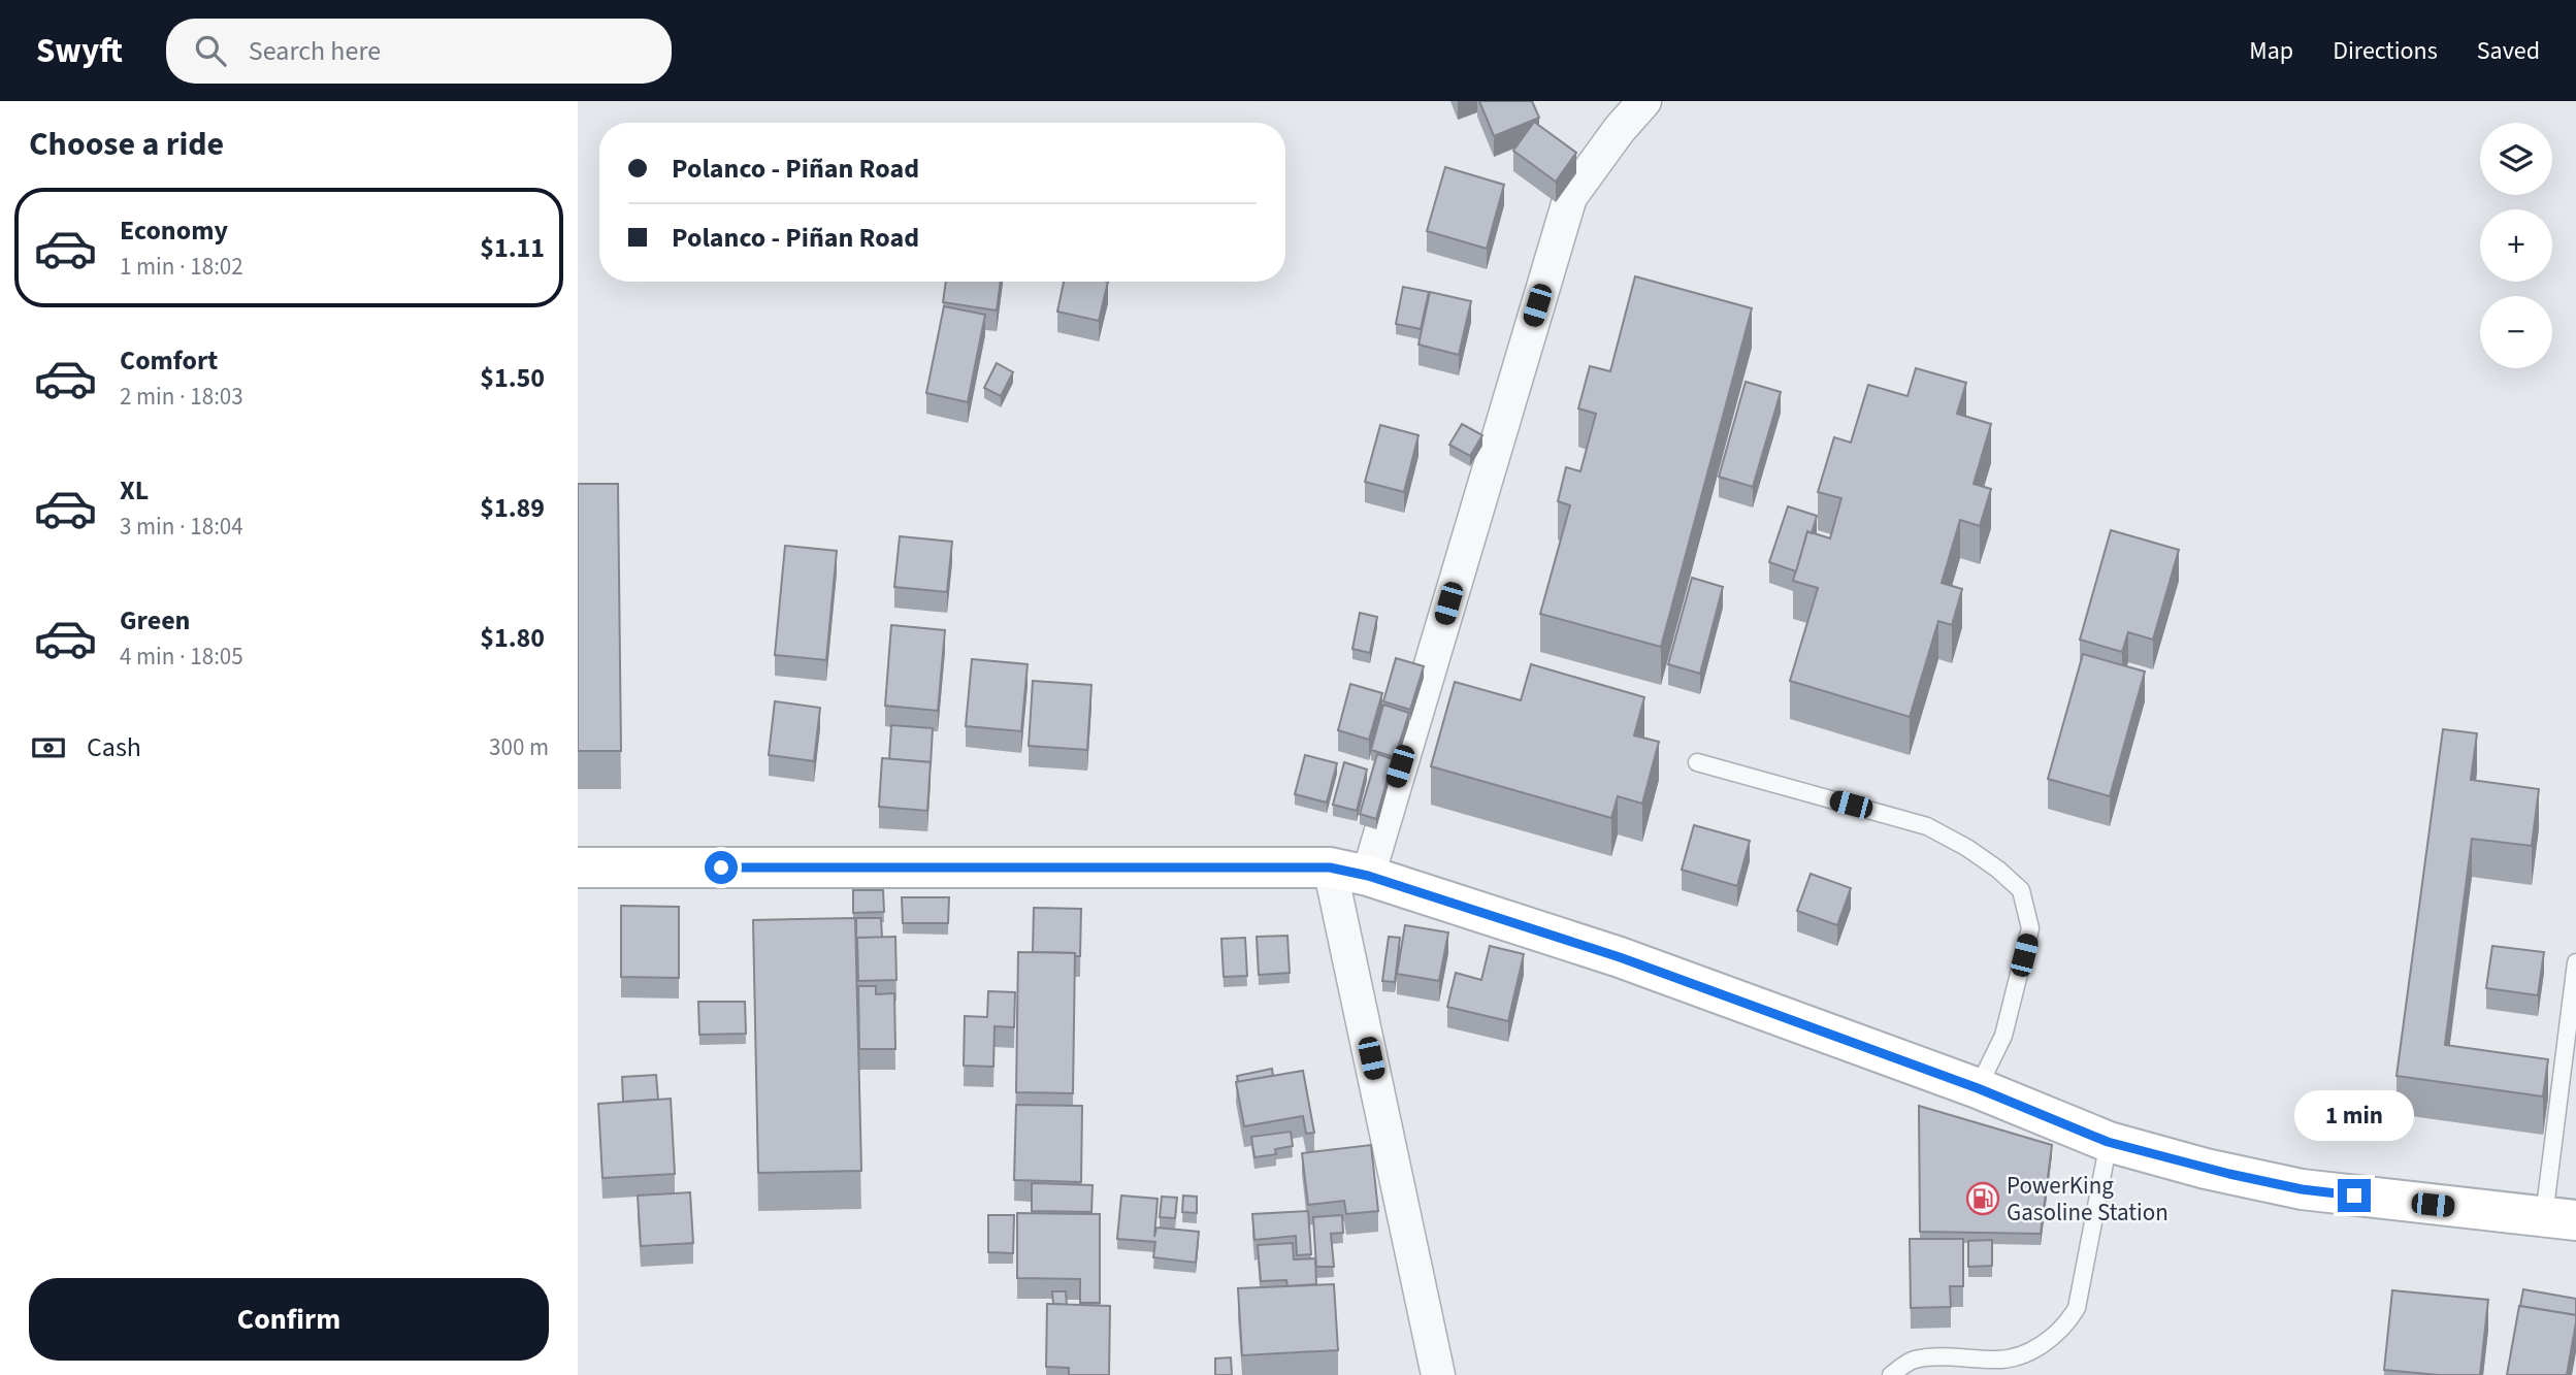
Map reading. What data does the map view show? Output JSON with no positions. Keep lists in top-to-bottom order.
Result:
{
  "places": {
    "fuel station": ["PowerKing Gasoline Station"]
  },
  "page": {
    "header": "Swyft",
    "search": "Search here",
    "nav": ["Map", "Directions", "Saved"],
    "heading": "Choose a ride",
    "map_buttons": ["+", "−"],
    "banner": ["Polanco - Piñan Road", "Polanco - Piñan Road"],
    "list": [
      {
        "name": "Economy",
        "note": "1 min · 18:02",
        "value": "$1.11"
      },
      {
        "name": "Comfort",
        "note": "2 min · 18:03",
        "value": "$1.50"
      },
      {
        "name": "XL",
        "note": "3 min · 18:04",
        "value": "$1.89"
      },
      {
        "name": "Green",
        "note": "4 min · 18:05",
        "value": "$1.80"
      }
    ],
    "pay": ["Cash", "300 m"],
    "bubble": "1 min",
    "buttons": "Confirm"
  }
}
